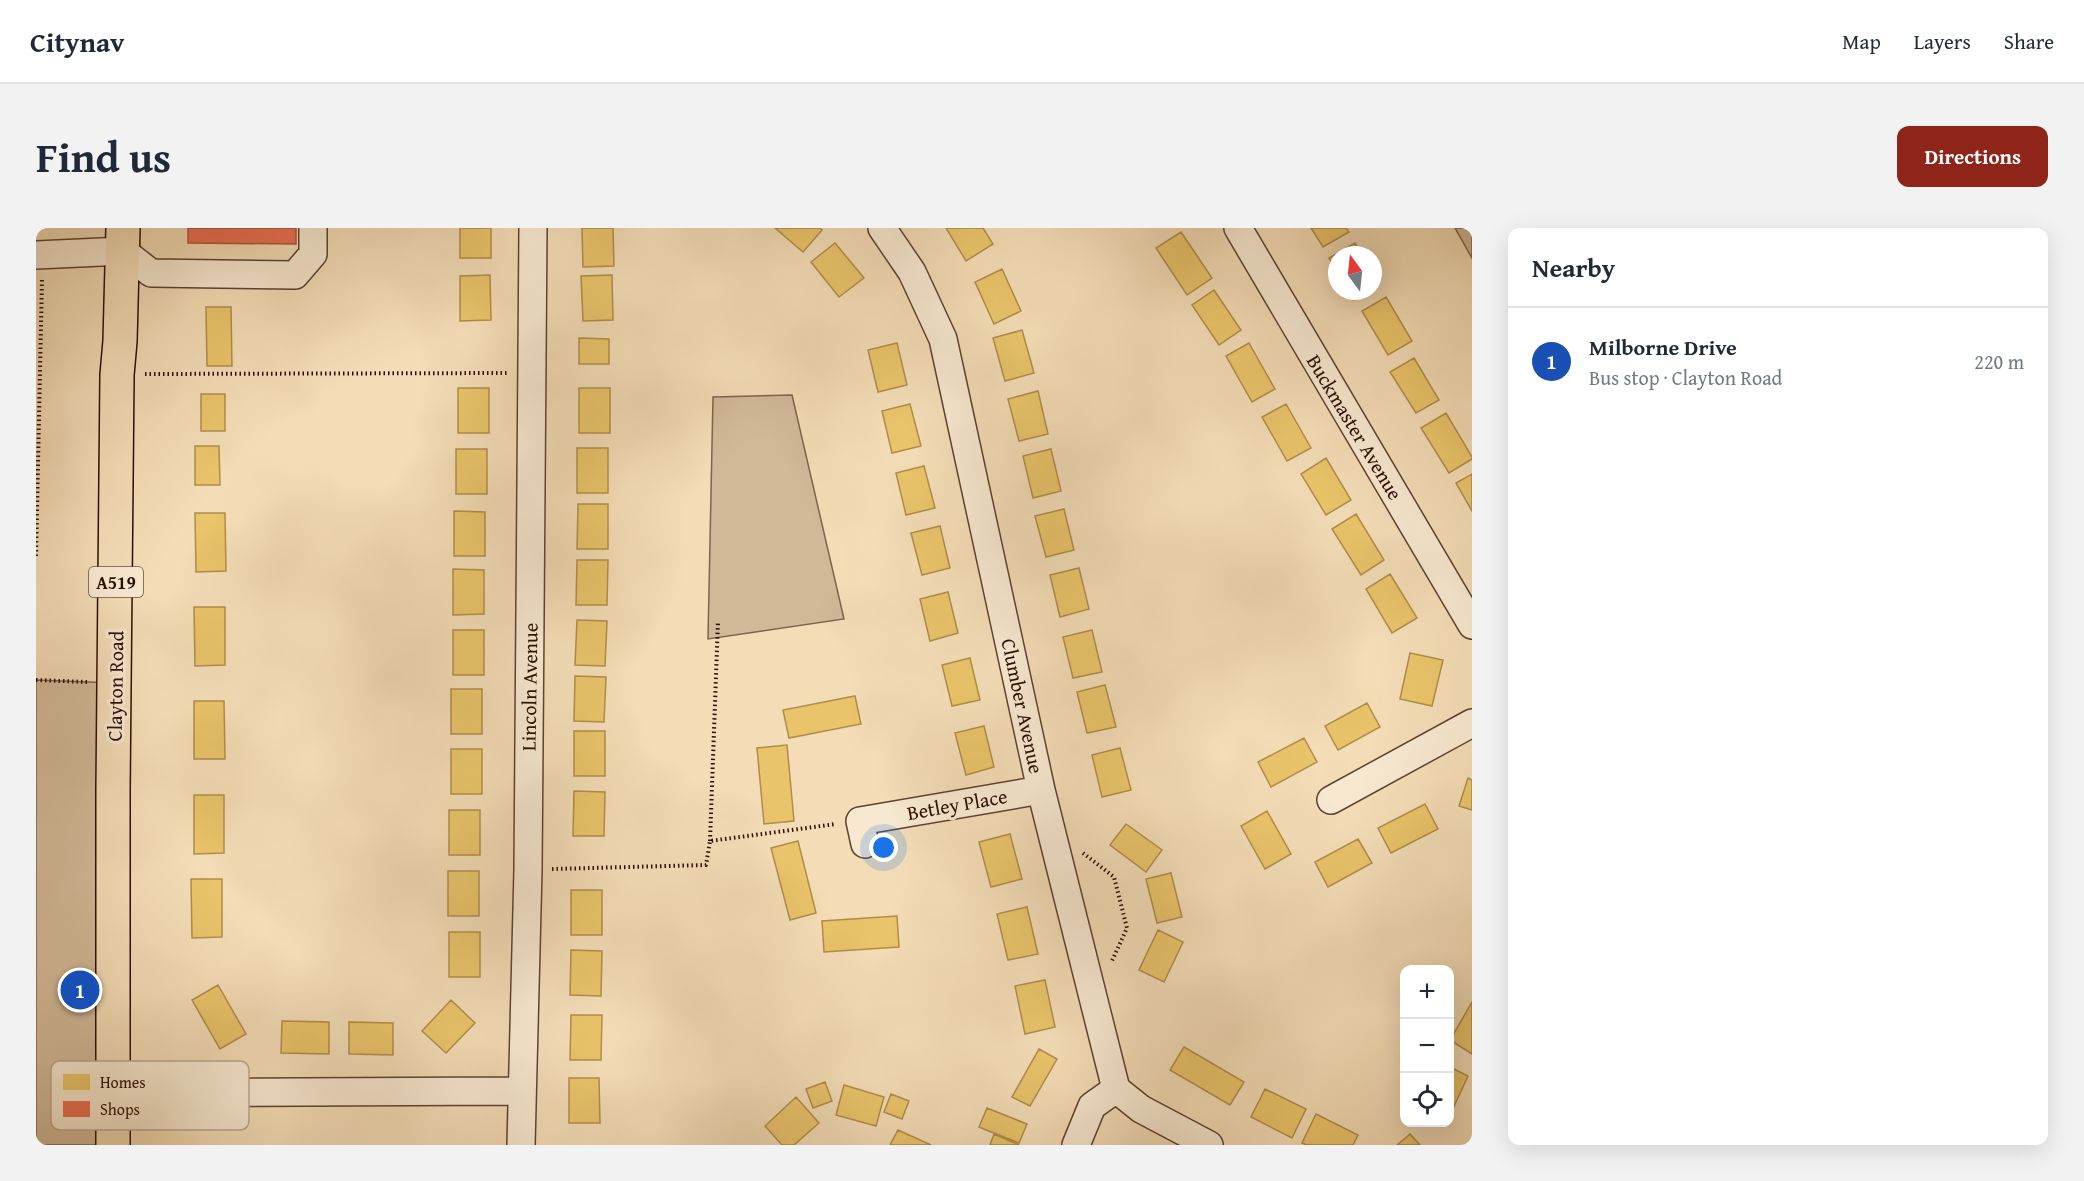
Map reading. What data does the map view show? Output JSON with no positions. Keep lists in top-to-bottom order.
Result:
{
  "streets": {
    "main road": ["A519", "Clayton Road"],
    "street": [
      "Buckmaster Avenue",
      "Lincoln Avenue",
      "Clumber Avenue",
      "Betley Place"
    ]
  },
  "crossings": [
    ["Clumber Avenue", "Betley Place"]
  ],
  "legend": ["Homes", "Shops"],
  "north": "top",
  "page": {
    "header": "Citynav",
    "nav": ["Map", "Layers", "Share"],
    "title": "Find us",
    "buttons": "Directions",
    "heading": "Nearby",
    "list": [
      {
        "mark": "1",
        "name": "Milborne Drive",
        "note": "Bus stop · Clayton Road",
        "value": "220 m"
      }
    ],
    "map_buttons": ["+", "−"],
    "pins": "1"
  }
}
